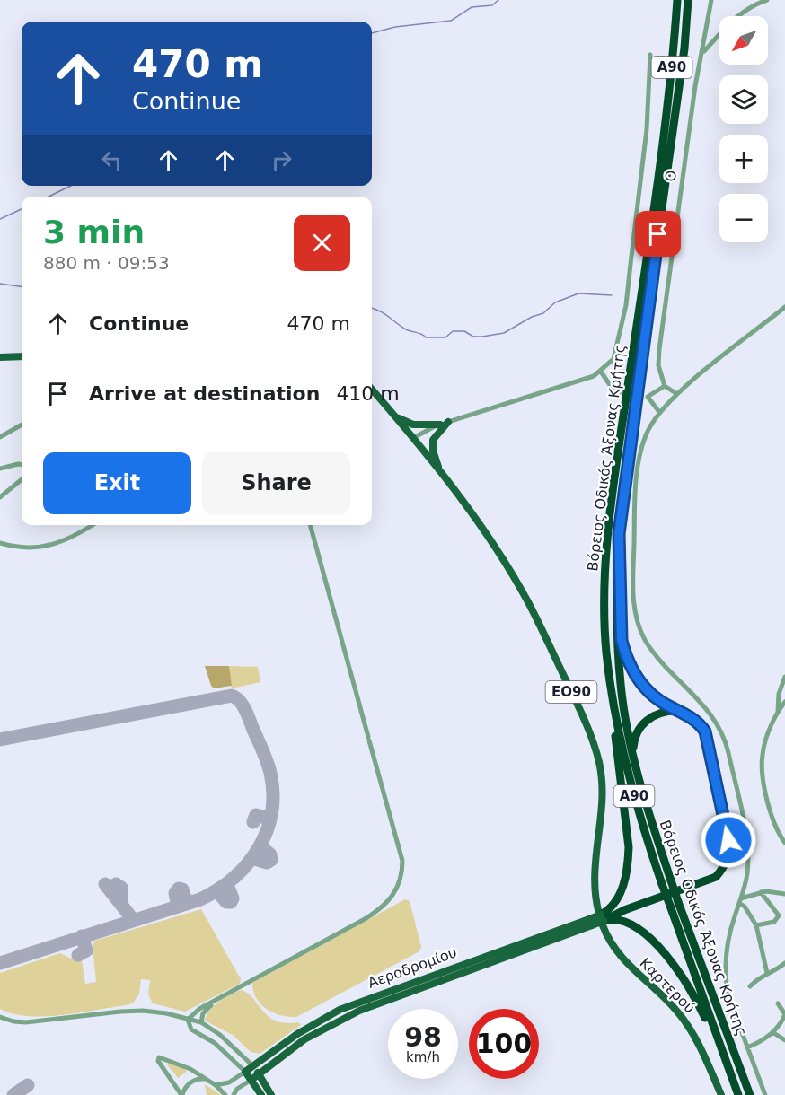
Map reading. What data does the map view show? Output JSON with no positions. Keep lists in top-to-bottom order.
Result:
{
  "streets": {
    "highway": ["Α90", "Βόρειος Οδικός Άξονας Κρήτης"],
    "main road": ["ΕΟ90", "Αεροδρομίου", "Καρτερού"],
    "street": ["Ο"]
  },
  "crossings": [
    ["ΕΟ90", "Αεροδρομίου"],
    ["ΕΟ90", "Καρτερού"],
    ["Αεροδρομίου", "Καρτερού"]
  ],
  "north": "bottom left",
  "page": {
    "map_buttons": ["+", "−"],
    "turn": ["470 m", "Continue"],
    "heading": ["3 min", "880 m · 09:53"],
    "list": [
      {
        "name": "Continue",
        "value": "470 m"
      },
      {
        "name": "Arrive at destination",
        "value": "410 m"
      }
    ],
    "buttons": ["Exit", "Share"],
    "speed": "98 km/h",
    "limit": "100"
  }
}
